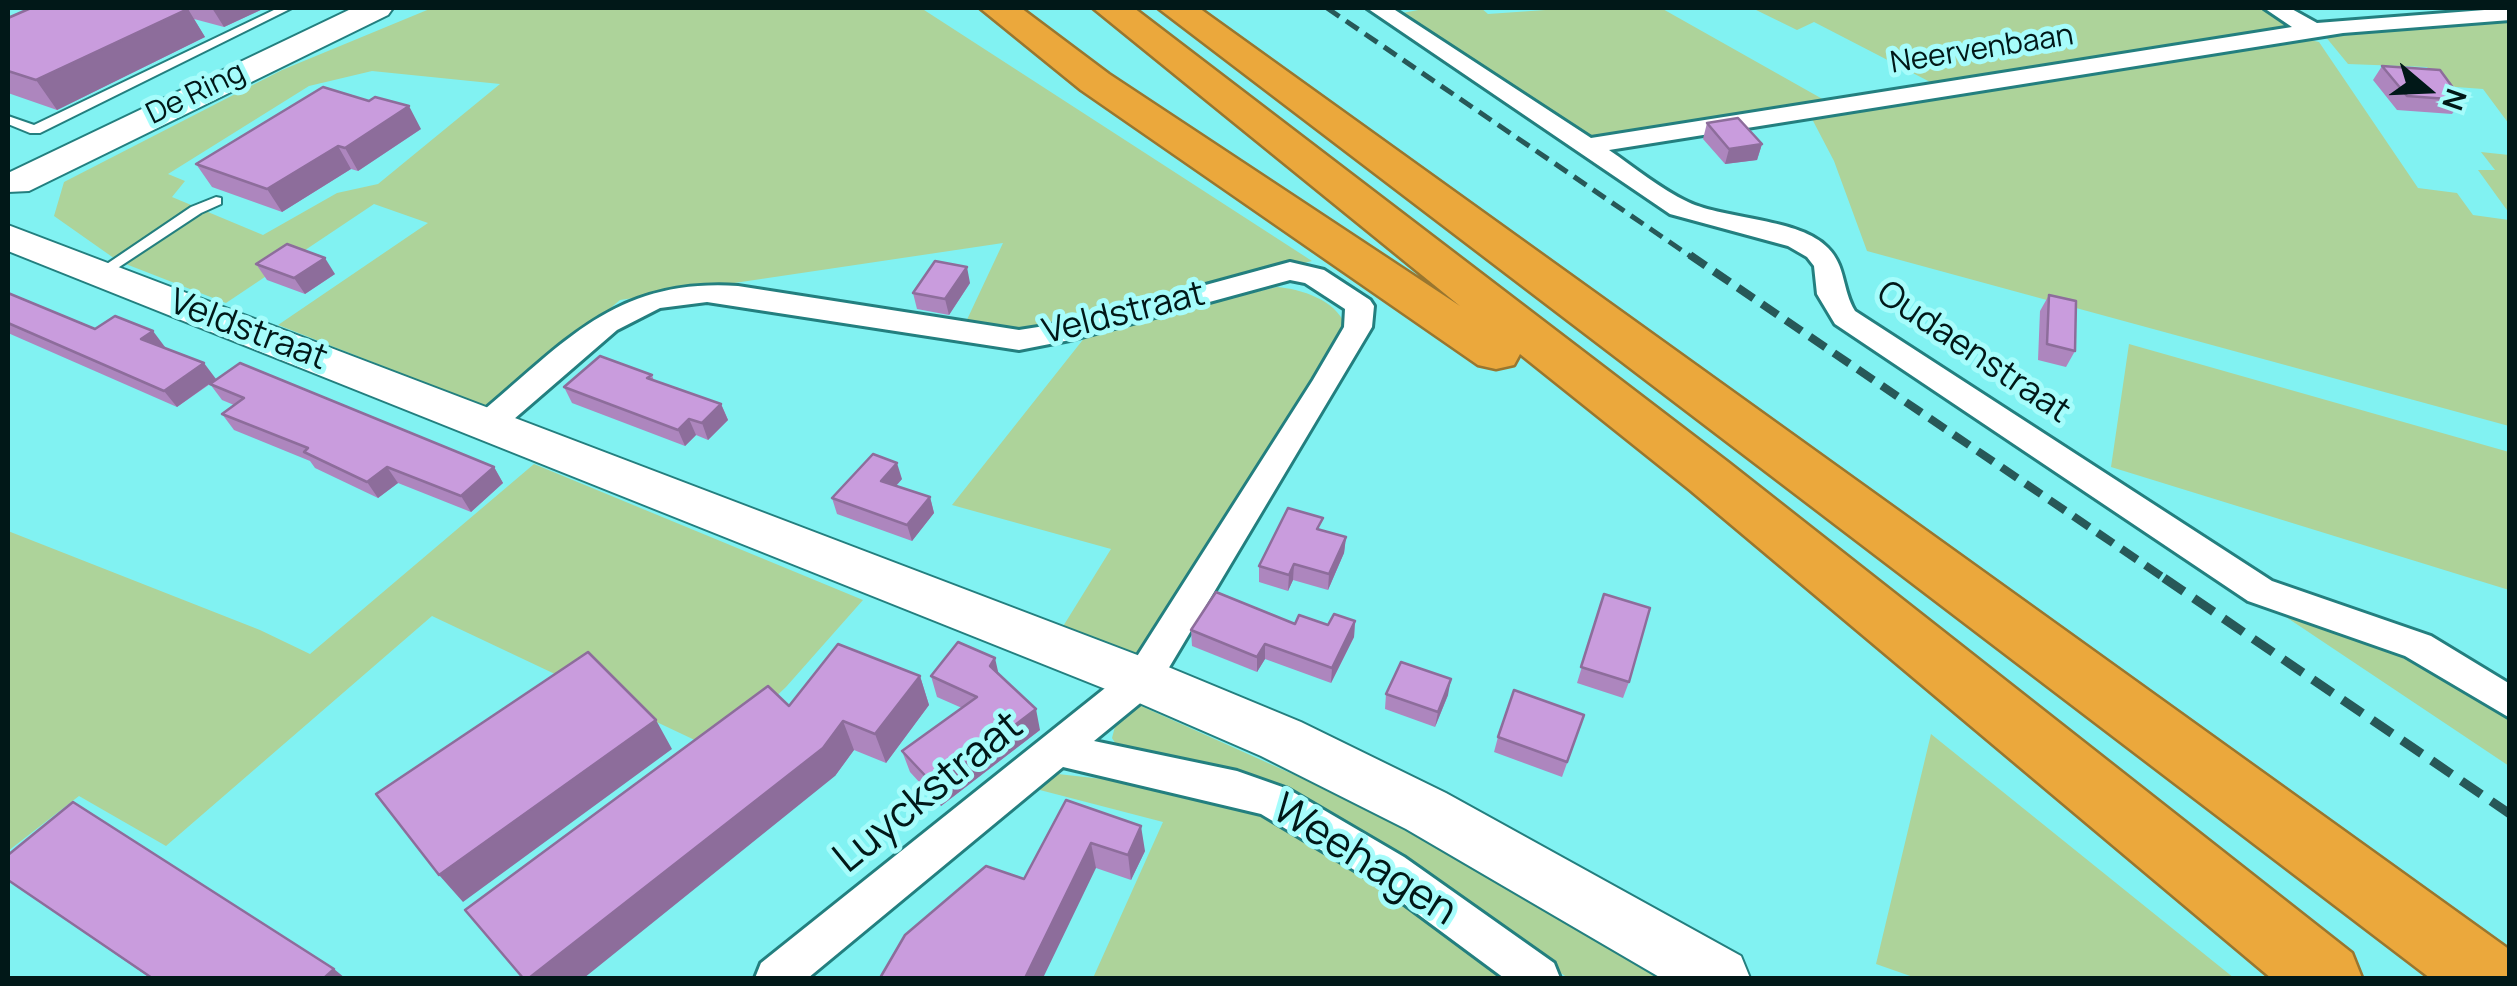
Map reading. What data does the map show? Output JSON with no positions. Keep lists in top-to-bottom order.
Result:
{
  "streets": {
    "street": [
      "Neervenbaan",
      "De Ring",
      "Veldstraat",
      "Oudaenstraat",
      "Luyckstraat",
      "Weehagen"
    ]
  },
  "crossings": [
    ["Neervenbaan", "Oudaenstraat"],
    ["Veldstraat", "Luyckstraat"],
    ["Luyckstraat", "Weehagen"]
  ],
  "north": "right"
}
